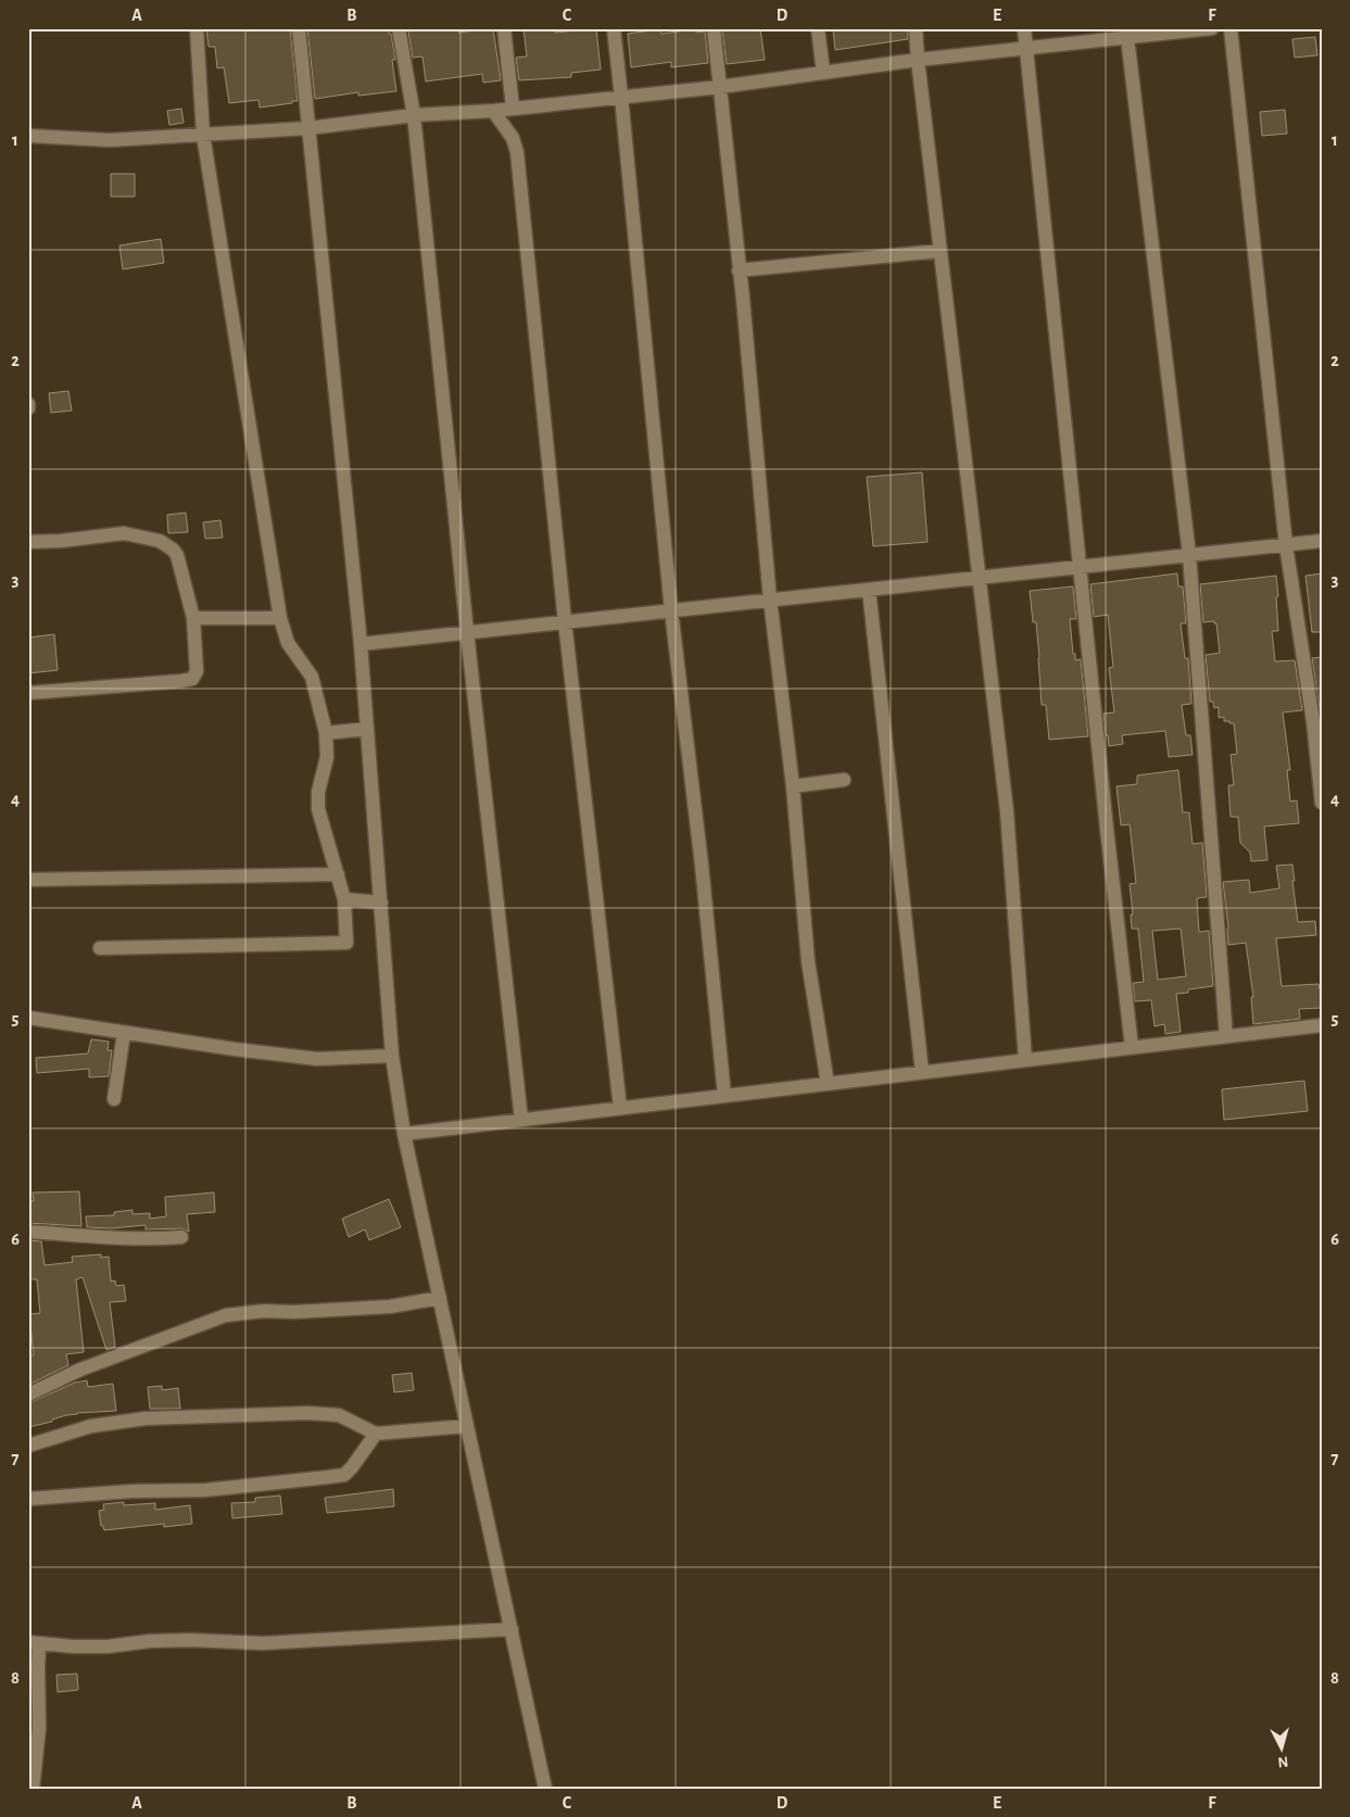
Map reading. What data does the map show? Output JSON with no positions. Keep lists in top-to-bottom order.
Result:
{
  "north": "bottom",
  "grid": {
    "columns": [
      "A",
      "B",
      "C",
      "D",
      "E",
      "F"
    ],
    "rows": [
      "1",
      "2",
      "3",
      "4",
      "5",
      "6",
      "7",
      "8"
    ]
  }
}
